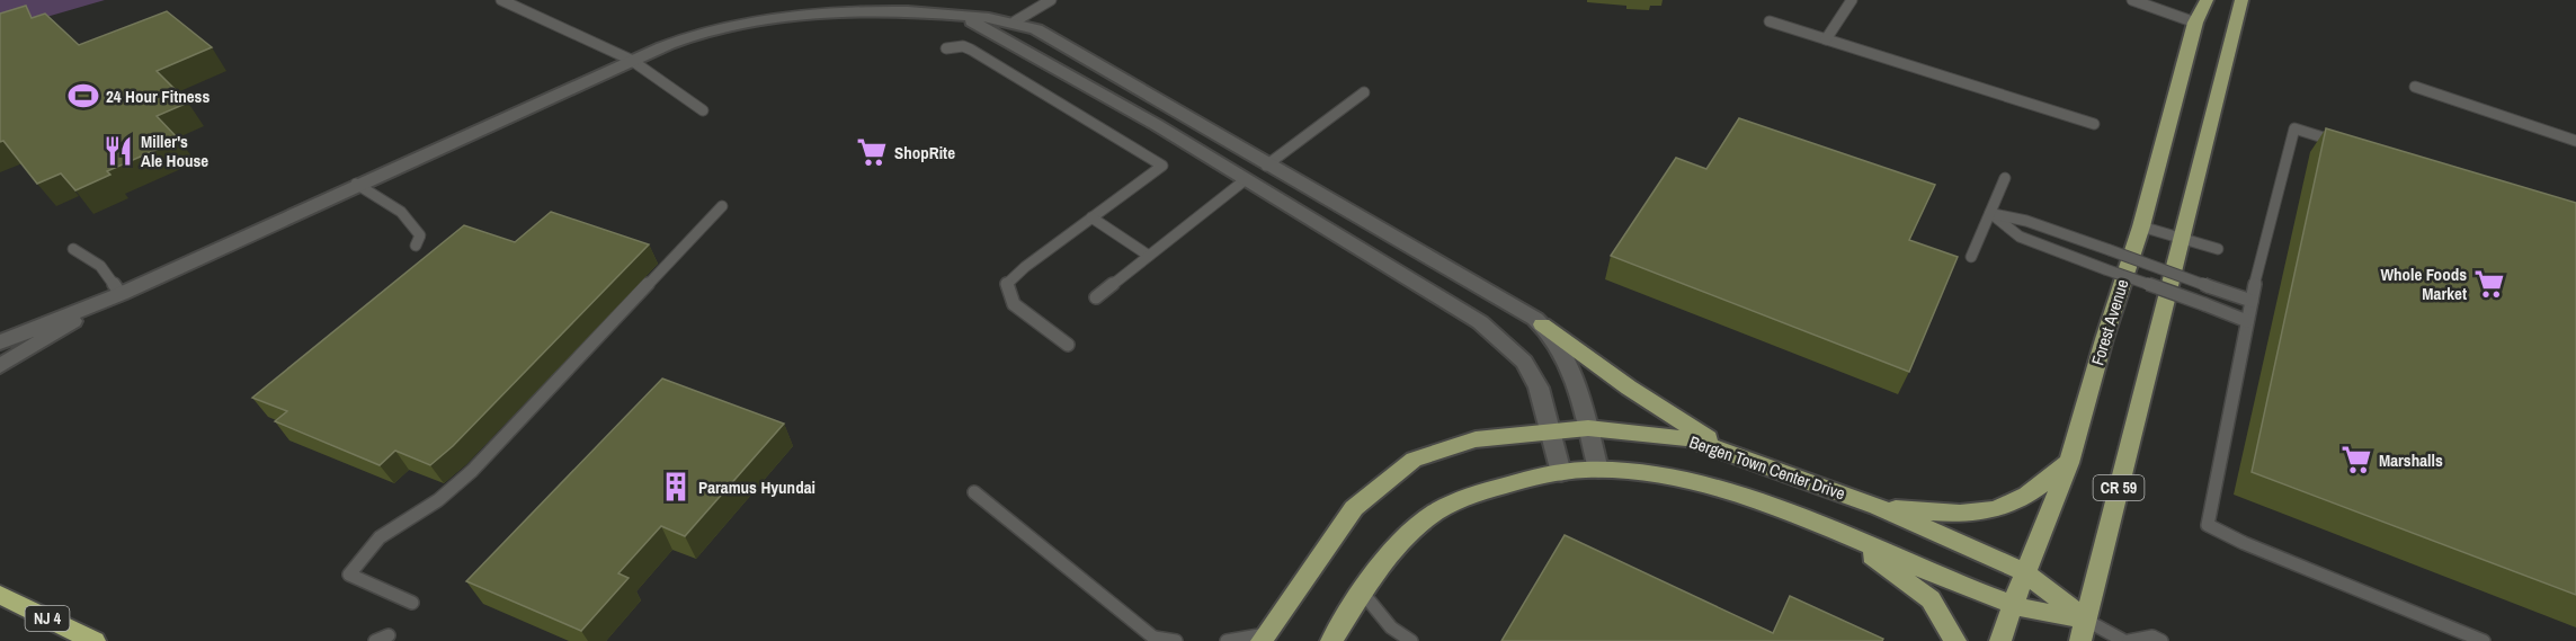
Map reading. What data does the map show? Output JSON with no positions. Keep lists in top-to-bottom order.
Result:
{
  "streets": {
    "highway": ["NJ 4"],
    "main road": ["Forest Avenue", "Bergen Town Center Drive", "CR 59"]
  },
  "crossings": [
    ["Forest Avenue", "Bergen Town Center Drive"],
    ["Bergen Town Center Drive", "CR 59"]
  ],
  "places": {
    "sports": ["24 Hour Fitness"],
    "restaurant": ["Miller's Ale House"],
    "supermarket": ["ShopRite", "Whole Foods Market", "Marshalls"],
    "building": ["Paramus Hyundai"]
  }
}
